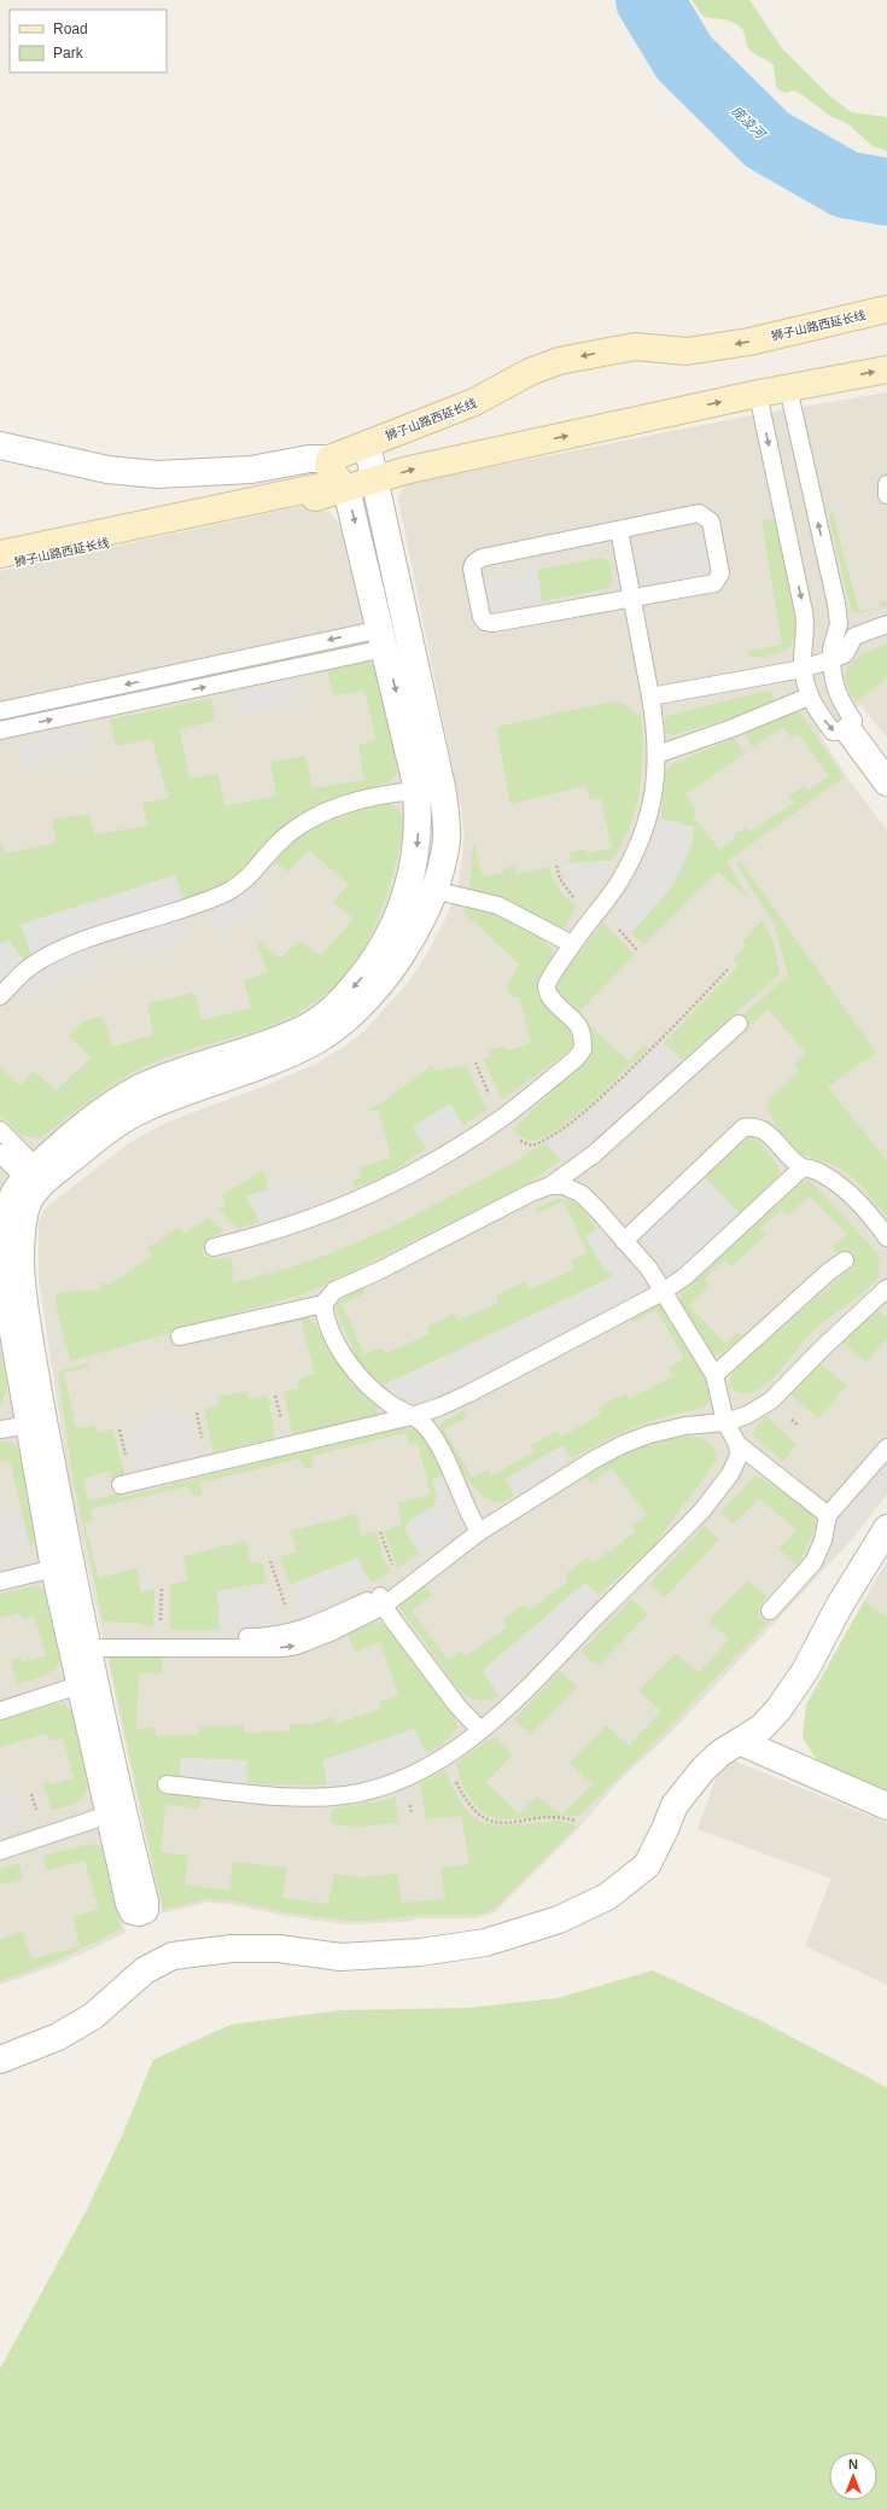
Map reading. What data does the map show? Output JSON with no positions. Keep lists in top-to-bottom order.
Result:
{
  "streets": {
    "main road": ["狮子山路西延长线"]
  },
  "water": ["庞凌河"],
  "legend": ["Road", "Park"],
  "north": "top"
}
